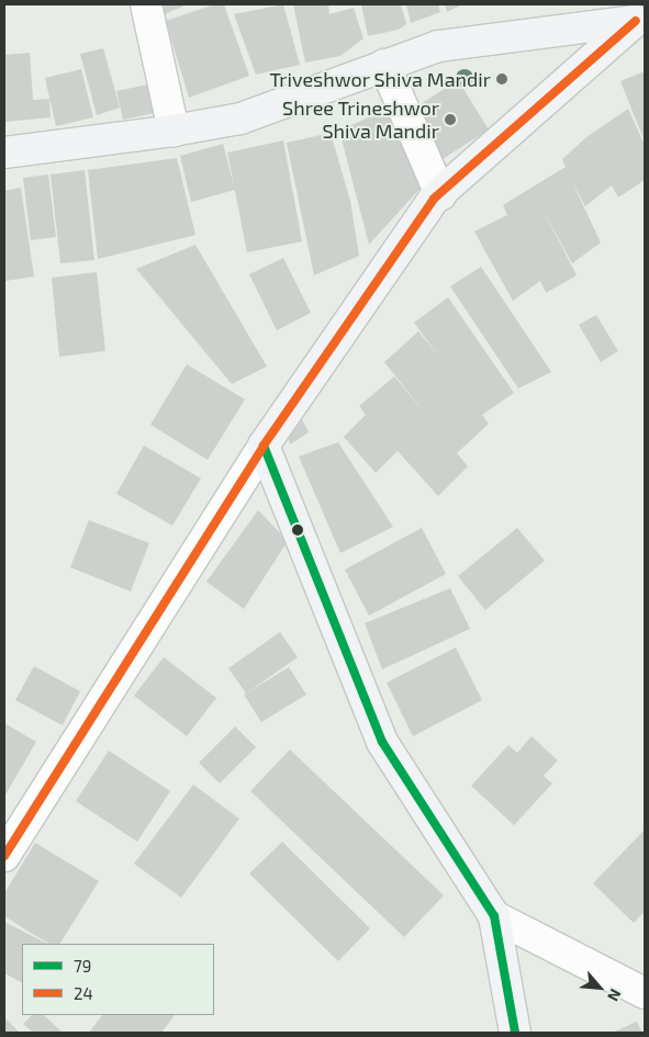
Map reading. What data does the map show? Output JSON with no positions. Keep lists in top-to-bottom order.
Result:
{
  "places": ["Triveshwor Shiva Mandir", "Shree Trineshwor Shiva Mandir"],
  "lines": ["transit line 24", "transit line 79"],
  "legend": ["79", "24"],
  "north": "bottom right"
}
